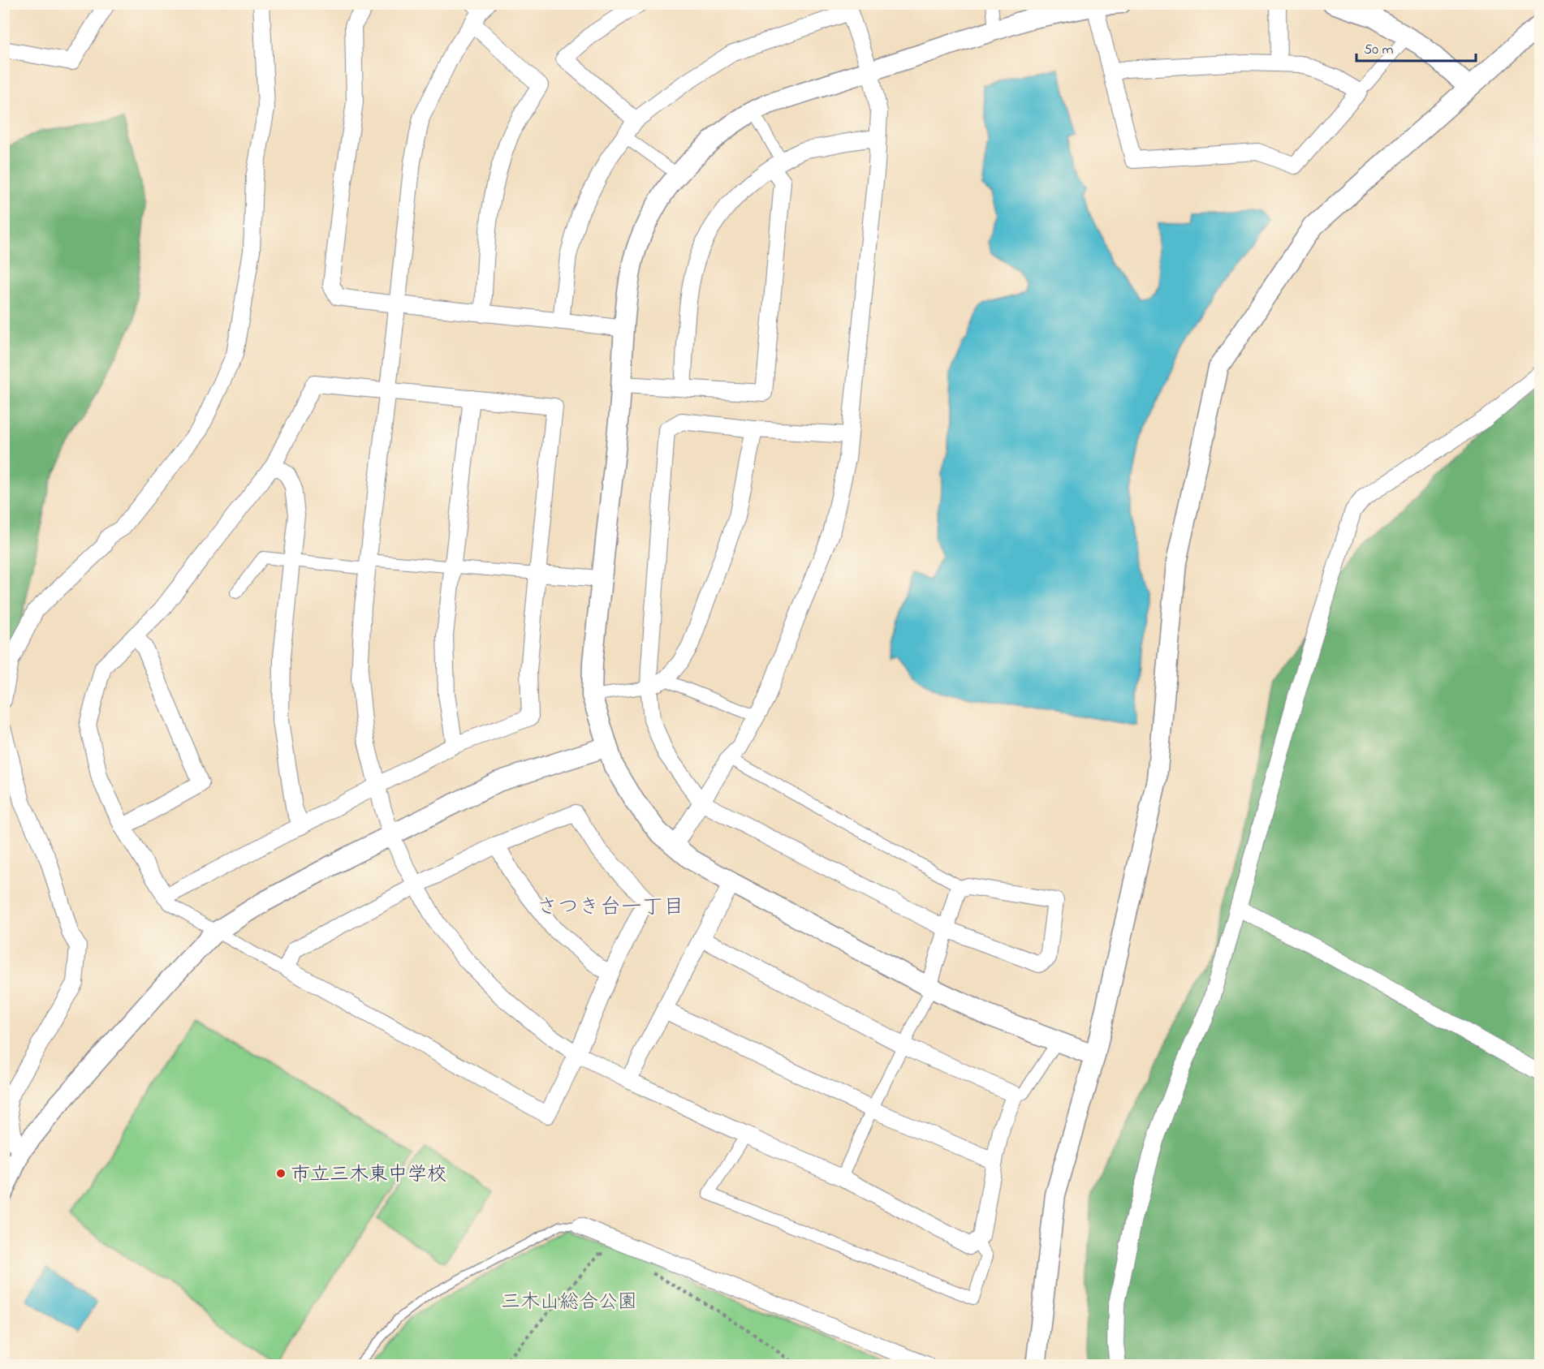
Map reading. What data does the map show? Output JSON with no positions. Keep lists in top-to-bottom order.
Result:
{
  "districts": ["さつき台一丁目"],
  "parks": ["三木山総合公園"],
  "places": ["市立三木東中学校"],
  "scale_bar": "50 m"
}
